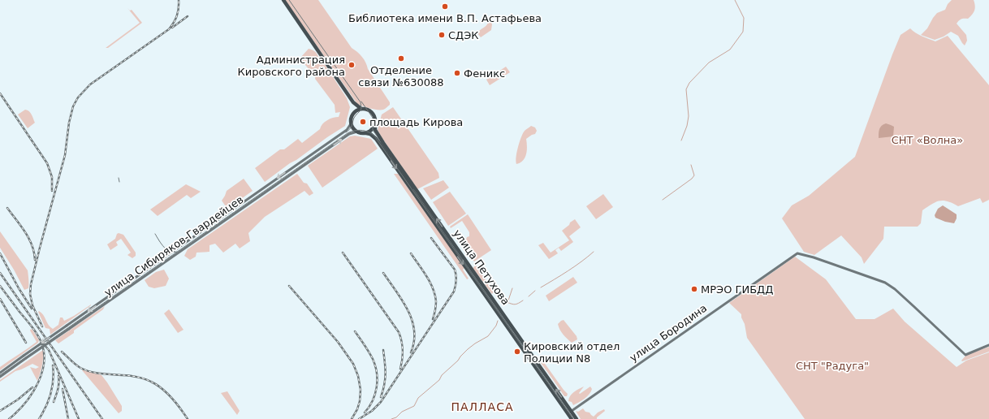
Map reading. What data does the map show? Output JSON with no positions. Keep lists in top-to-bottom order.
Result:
{
  "streets": {
    "highway": ["улица Петухова"],
    "main road": ["улица Сибиряков-Гвардейцев", "улица Бородина"]
  },
  "crossings": [
    ["улица Сибиряков-Гвардейцев", "улица Петухова"],
    ["улица Петухова", "улица Бородина"]
  ],
  "districts": ["ПАЛЛАСА"],
  "parks": ["СНТ «Волна»", "СНТ \"Радуга\""],
  "places": [
    "Библиотека имени В.П. Астафьева",
    "СДЭК",
    "Отделение связи №630088",
    "Администрация Кировского района",
    "Феникс",
    "площадь Кирова",
    "МРЭО ГИБДД",
    "Кировский отдел Полиции N8"
  ]
}
